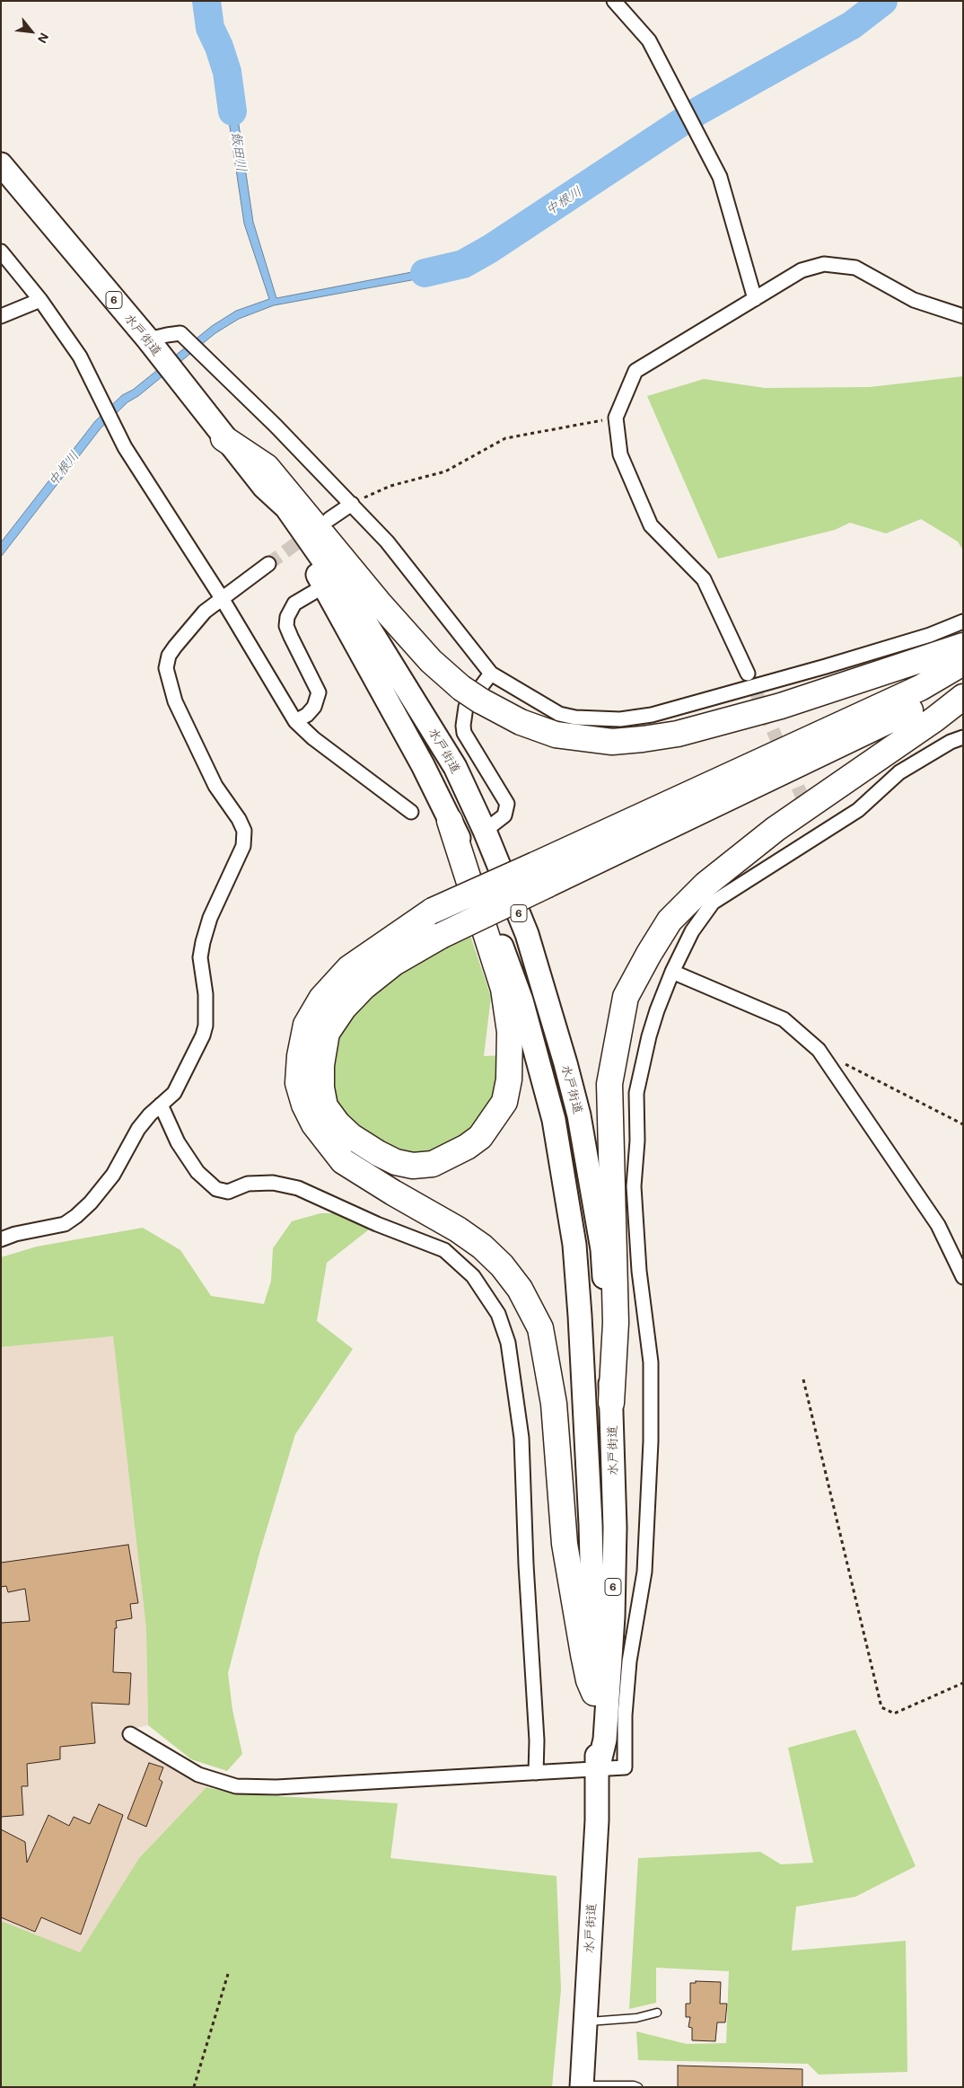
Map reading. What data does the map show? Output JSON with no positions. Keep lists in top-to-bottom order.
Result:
{
  "streets": {
    "highway": ["6", "水戸街道"]
  },
  "water": ["飯田川", "中根川"],
  "north": "bottom right"
}
